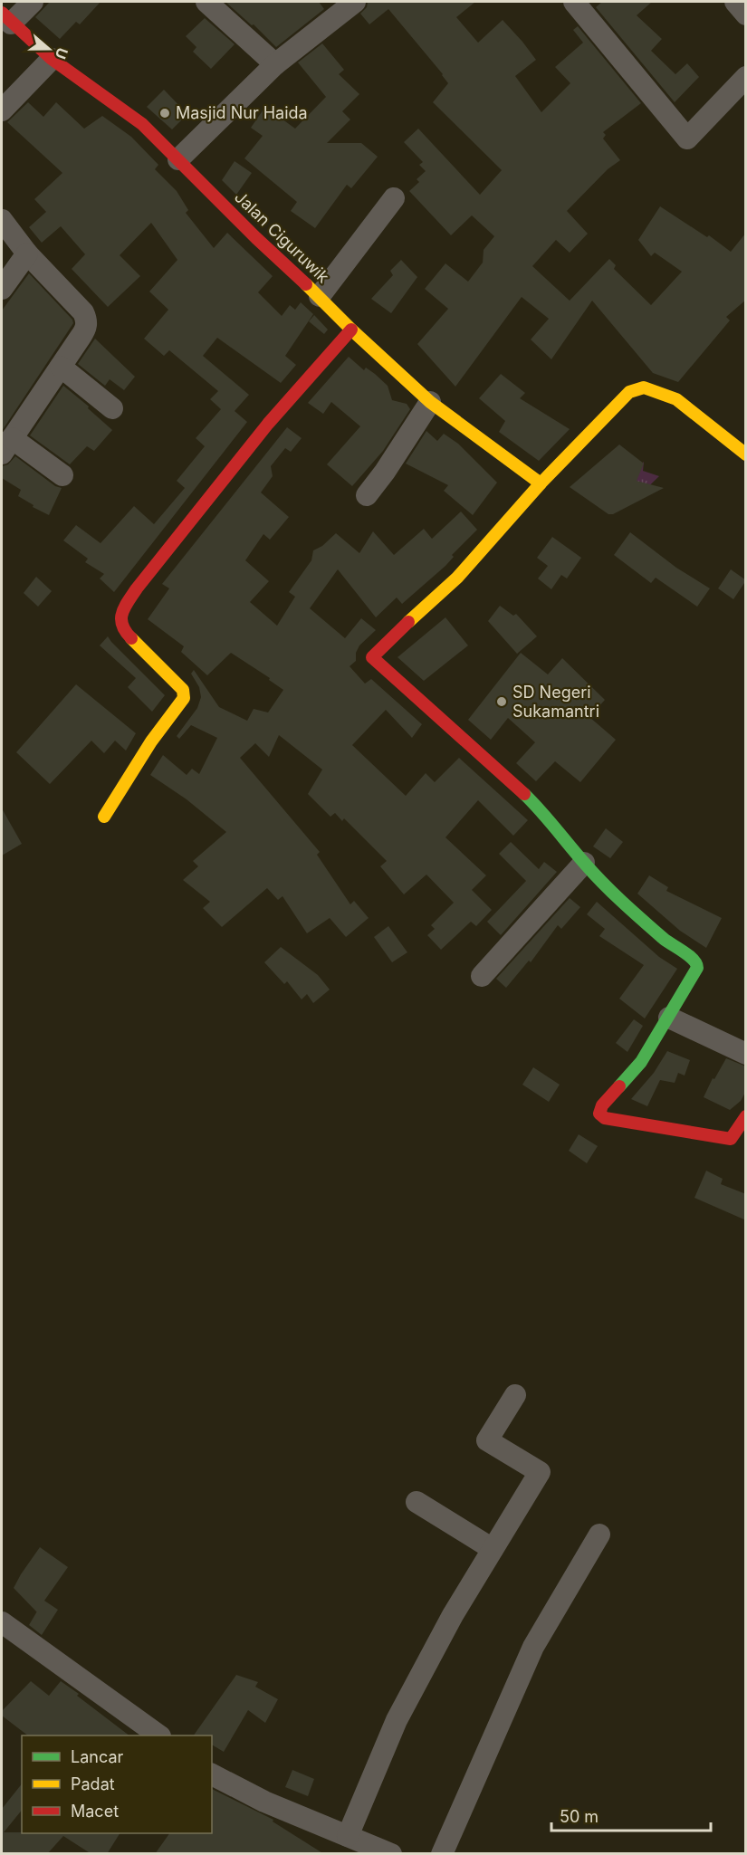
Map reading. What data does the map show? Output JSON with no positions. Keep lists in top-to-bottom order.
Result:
{
  "streets": {
    "street": ["Jalan Ciguruwik"]
  },
  "places": ["Masjid Nur Haida", "SD Negeri Sukamantri"],
  "legend": ["Lancar", "Padat", "Macet"],
  "scale_bar": "50 m",
  "north": "right"
}
